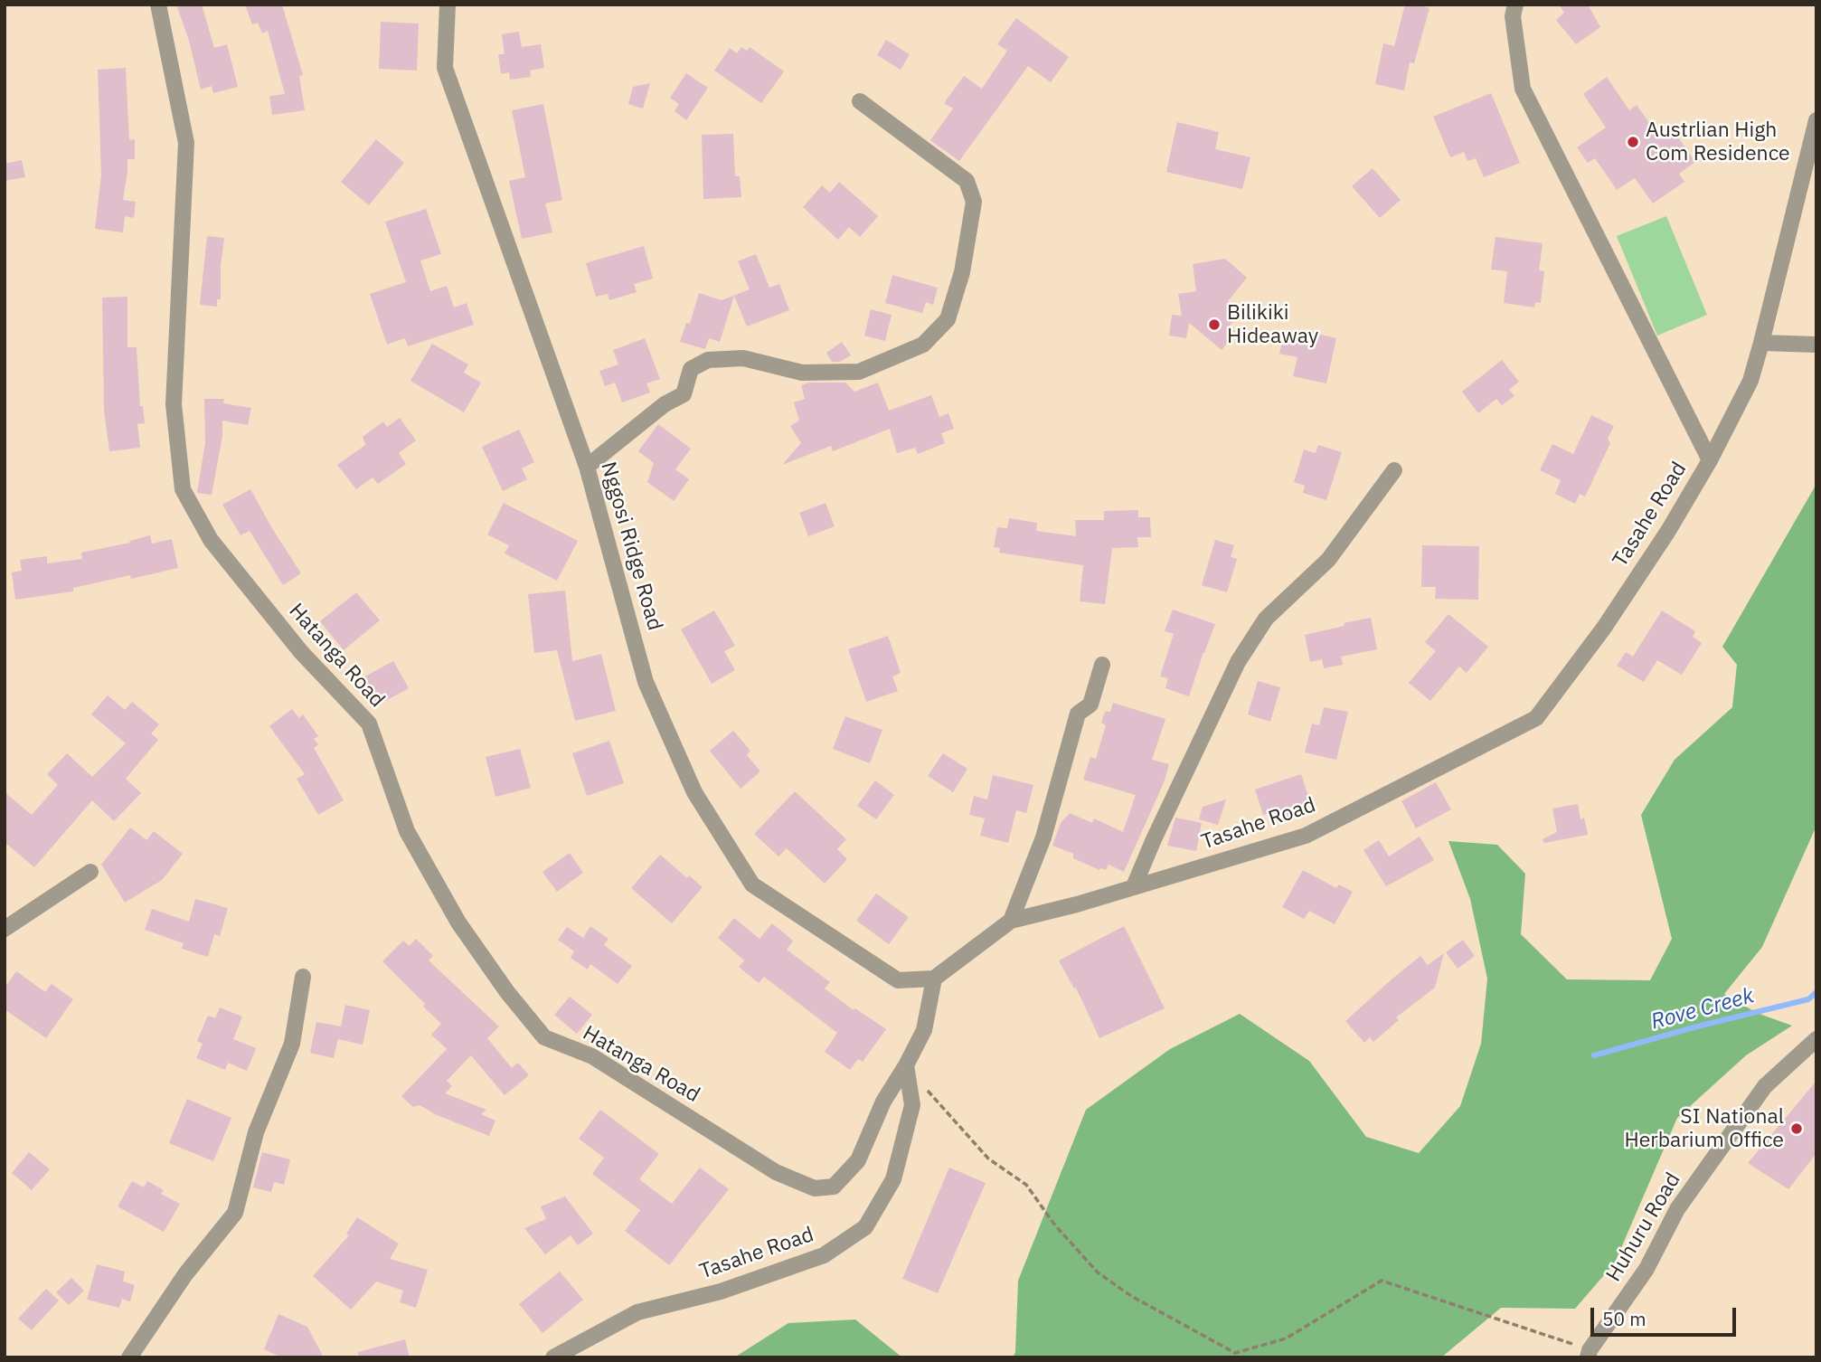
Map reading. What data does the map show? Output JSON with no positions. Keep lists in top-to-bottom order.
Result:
{
  "streets": {
    "street": [
      "Tasahe Road",
      "Nggosi Ridge Road",
      "Hatanga Road",
      "Huhuru Road"
    ]
  },
  "crossings": [
    ["Tasahe Road", "Nggosi Ridge Road"],
    ["Tasahe Road", "Hatanga Road"]
  ],
  "water": ["Rove Creek"],
  "places": ["Austrlian High Com Residence", "Bilikiki Hideaway", "SI National Herbarium Office"],
  "scale_bar": "50 m"
}
